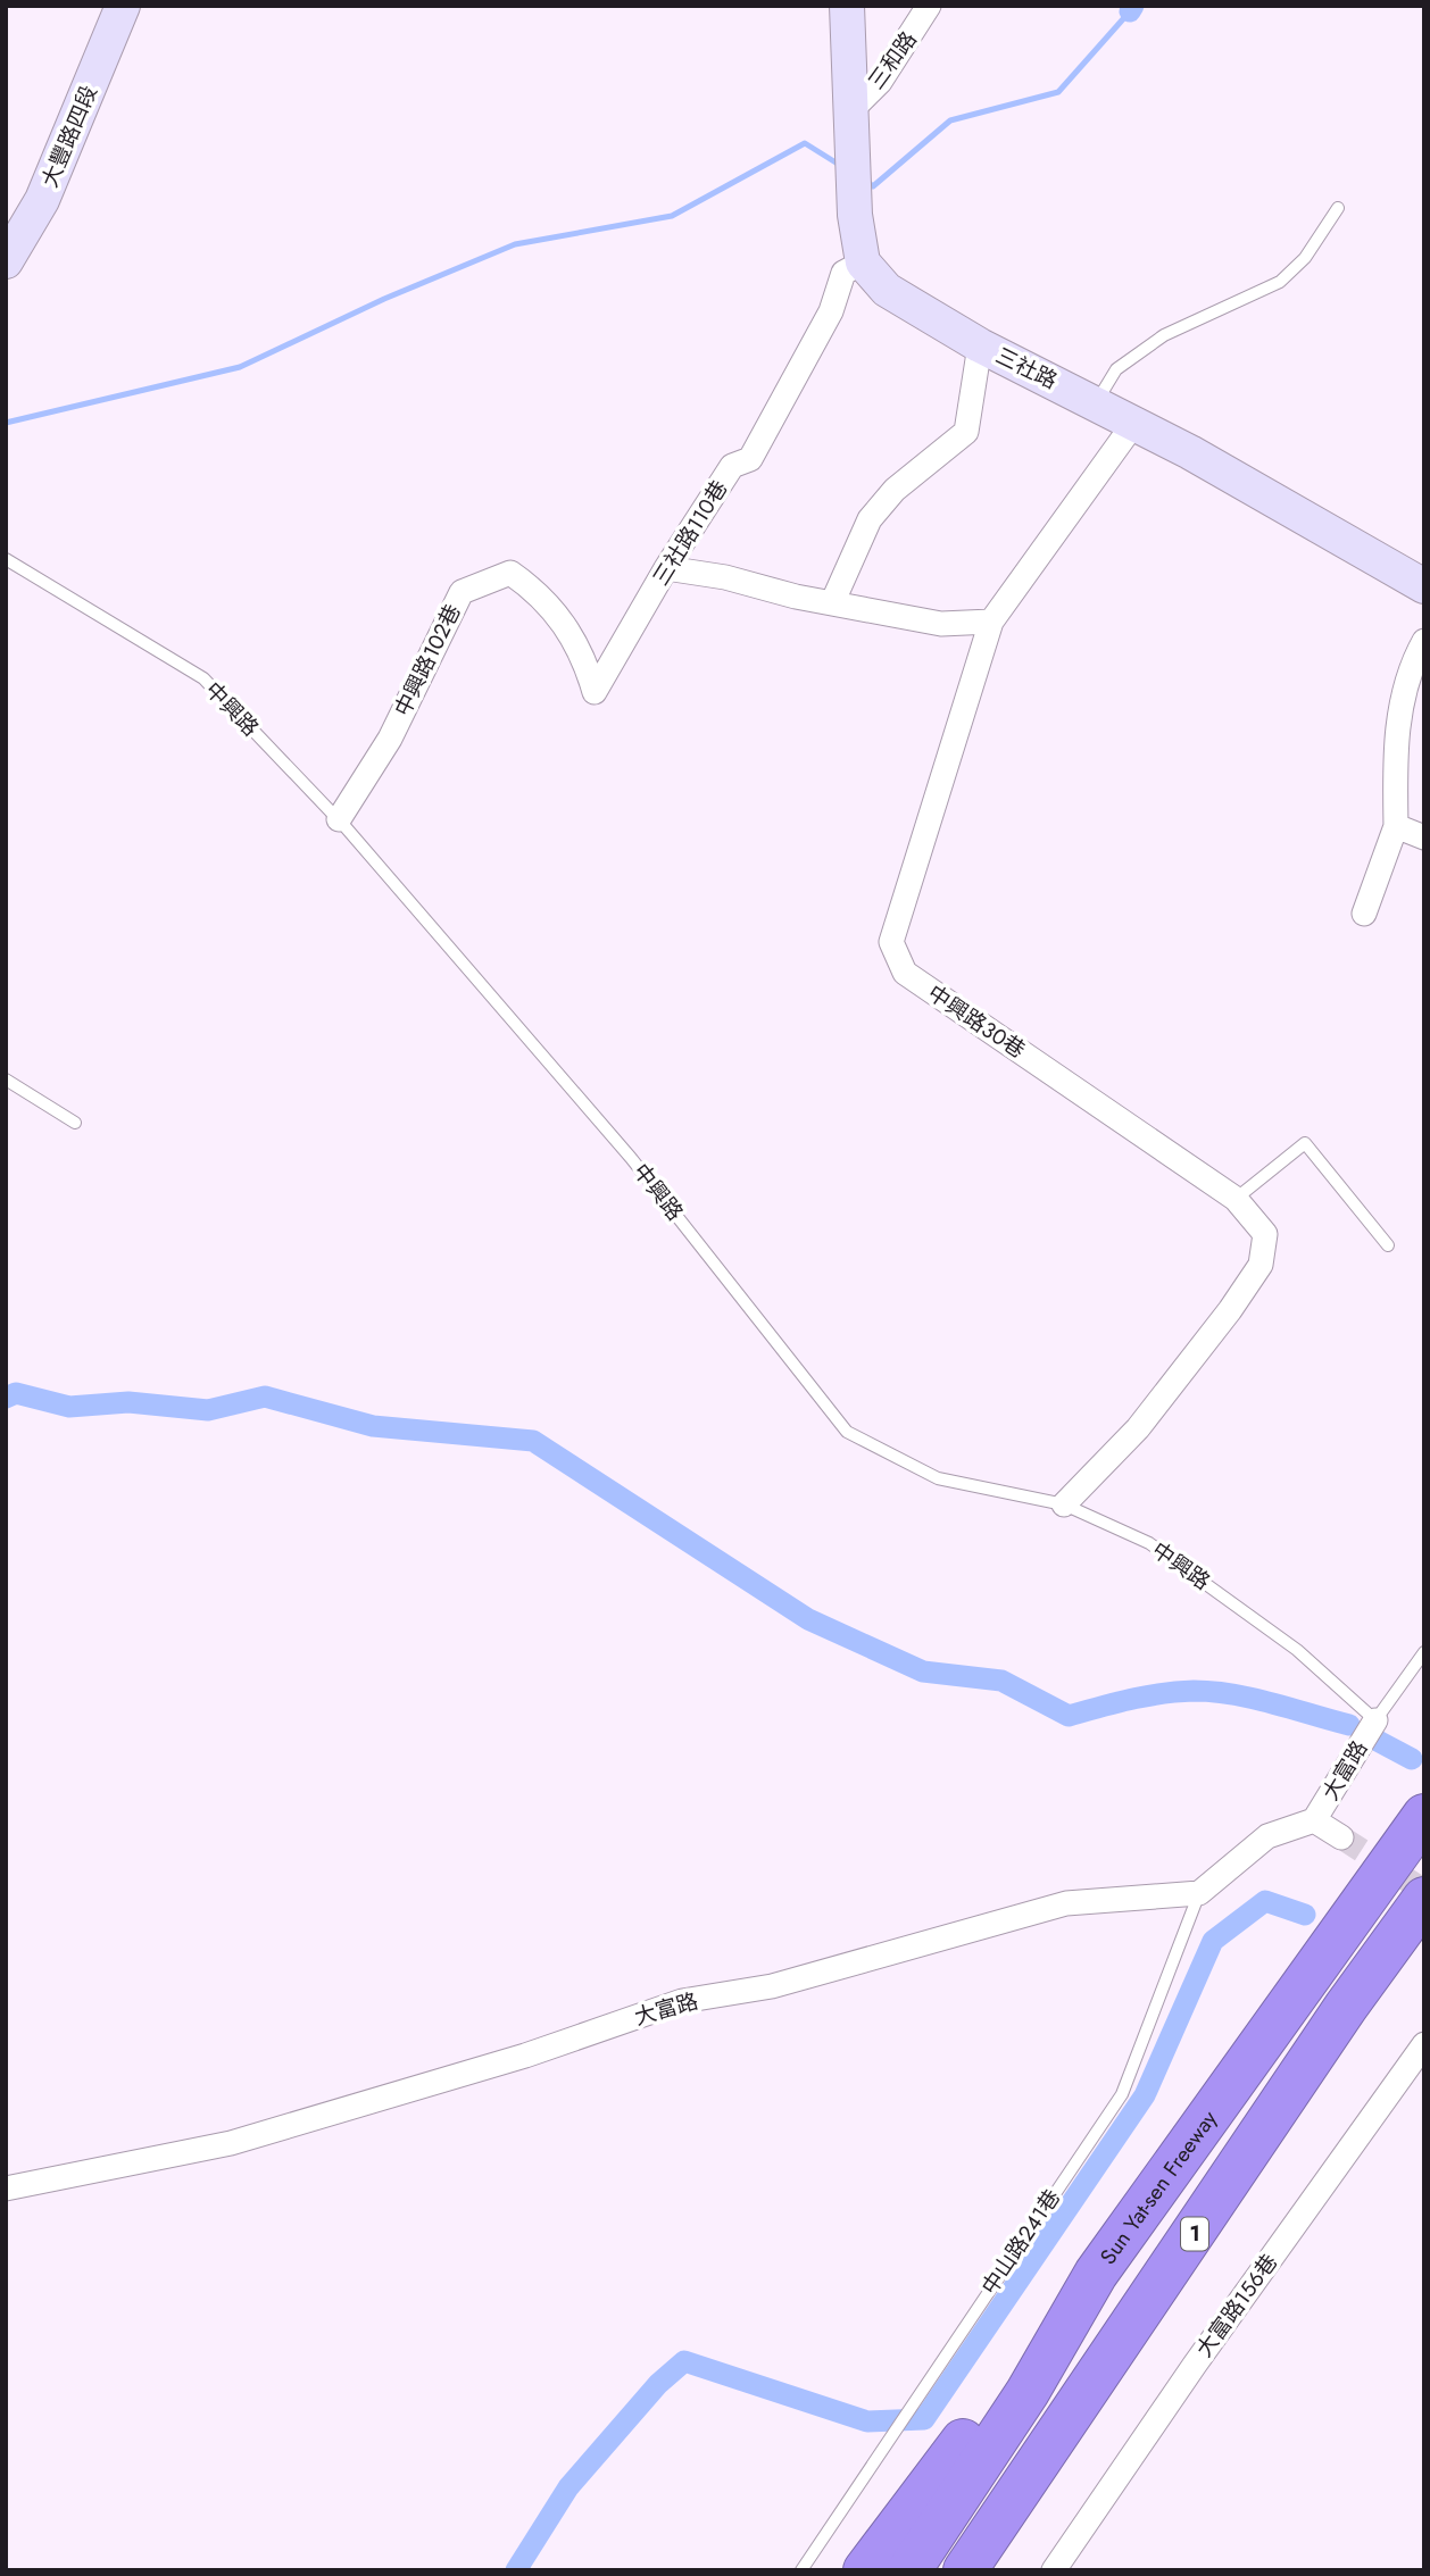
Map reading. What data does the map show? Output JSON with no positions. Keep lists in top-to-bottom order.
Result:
{
  "streets": {
    "highway": ["Sun Yat-sen Freeway", "1"],
    "street": [
      "三和路",
      "大豐路四段",
      "三社路",
      "三社路110巷",
      "中興路102巷",
      "中興路30巷",
      "大富路",
      "大富路156巷"
    ],
    "lane": ["中興路", "中山路241巷"]
  },
  "crossings": [
    ["三社路", "三社路110巷"],
    ["三社路", "中興路30巷"],
    ["三社路110巷", "中興路102巷"],
    ["中興路102巷", "中興路"],
    ["中興路", "中興路30巷"],
    ["中興路", "大富路"],
    ["大富路", "中山路241巷"]
  ]
}
